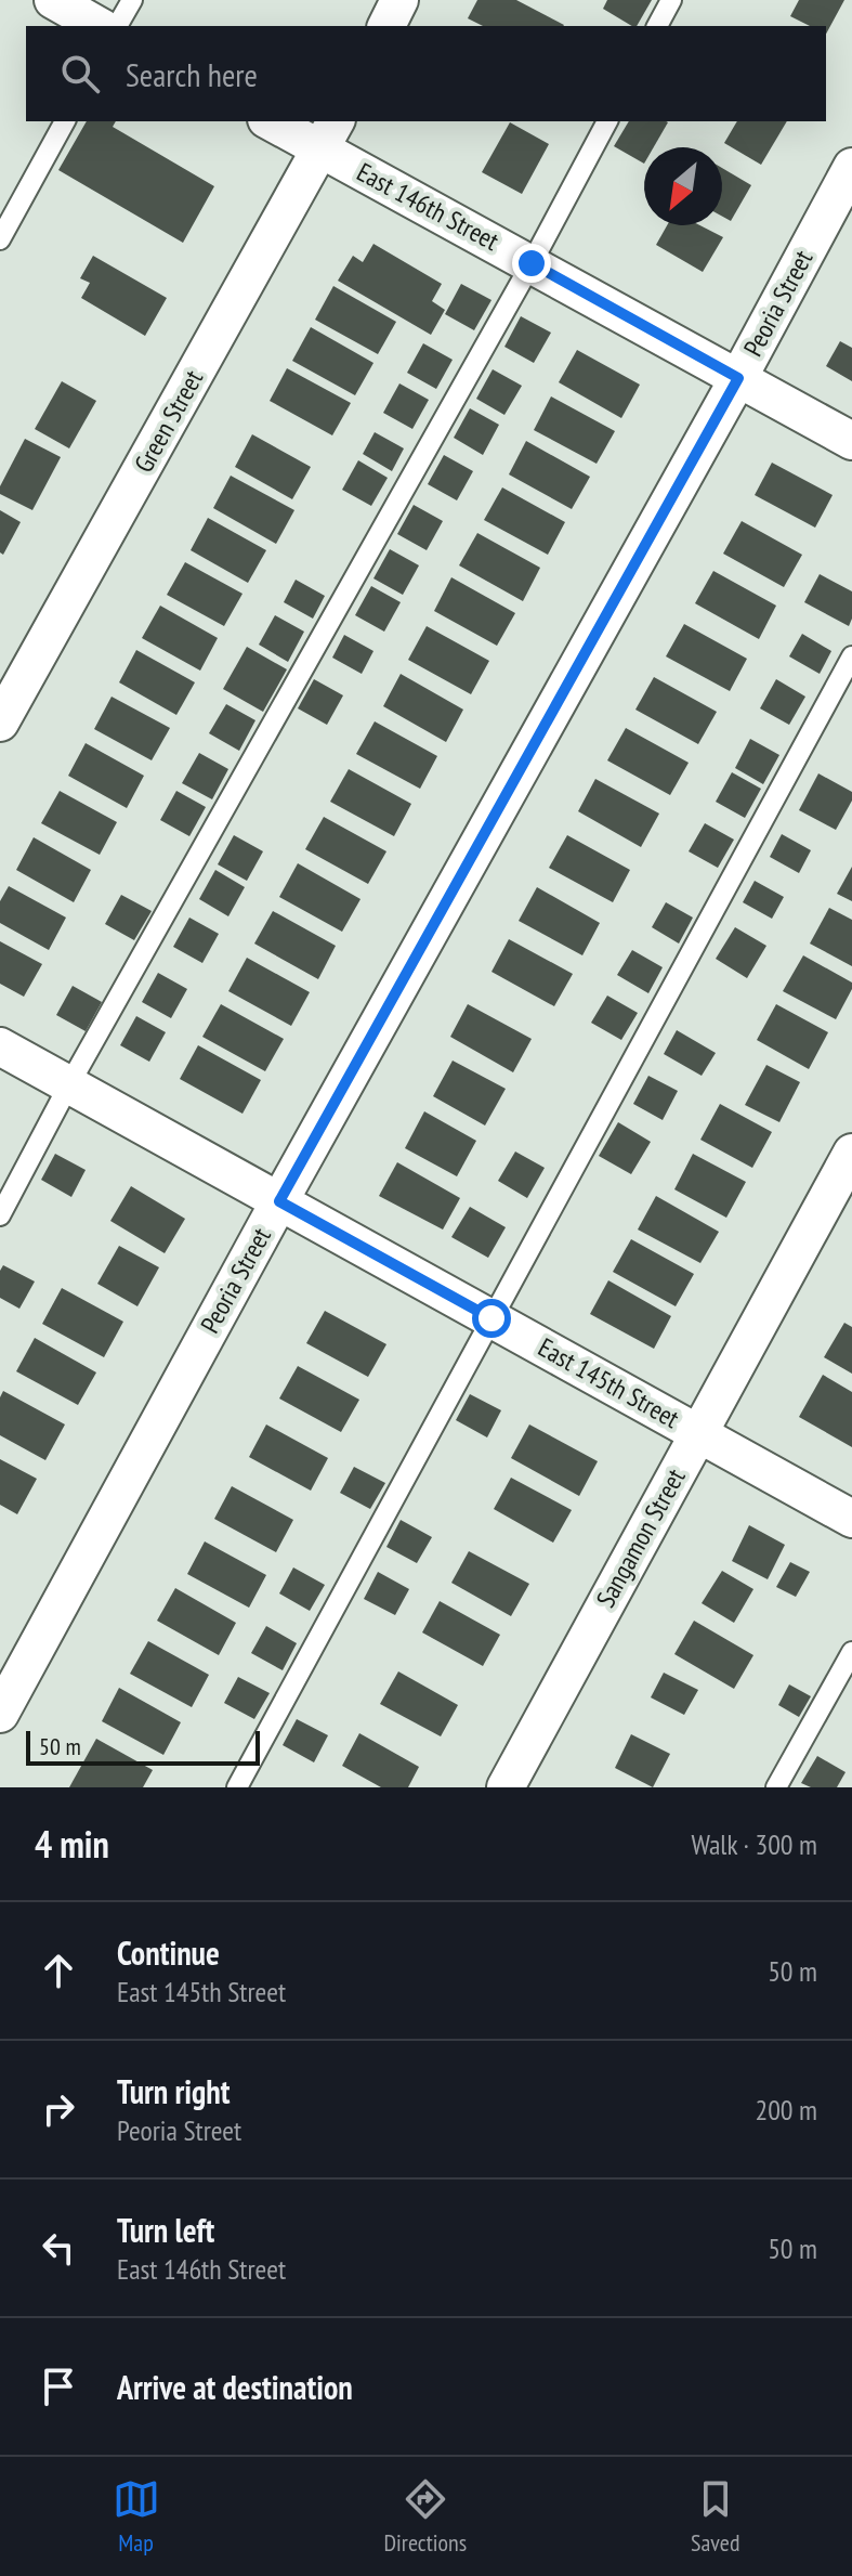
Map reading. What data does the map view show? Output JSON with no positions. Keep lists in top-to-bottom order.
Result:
{
  "streets": {
    "street": [
      "East 146th Street",
      "Peoria Street",
      "Green Street",
      "East 145th Street",
      "Sangamon Street"
    ]
  },
  "crossings": [
    ["East 146th Street", "Peoria Street"],
    ["East 146th Street", "Green Street"],
    ["Peoria Street", "East 145th Street"],
    ["East 145th Street", "Sangamon Street"]
  ],
  "scale_bar": "50 m",
  "north": "bottom left",
  "page": {
    "search": "Search here",
    "scale": "50 m",
    "heading": ["4 min", "Walk · 300 m"],
    "list": [
      ["Continue", "East 145th Street", "50 m"],
      ["Turn right", "Peoria Street", "200 m"],
      ["Turn left", "East 146th Street", "50 m"],
      "Arrive at destination"
    ],
    "nav": ["Map", "Directions", "Saved"]
  }
}
